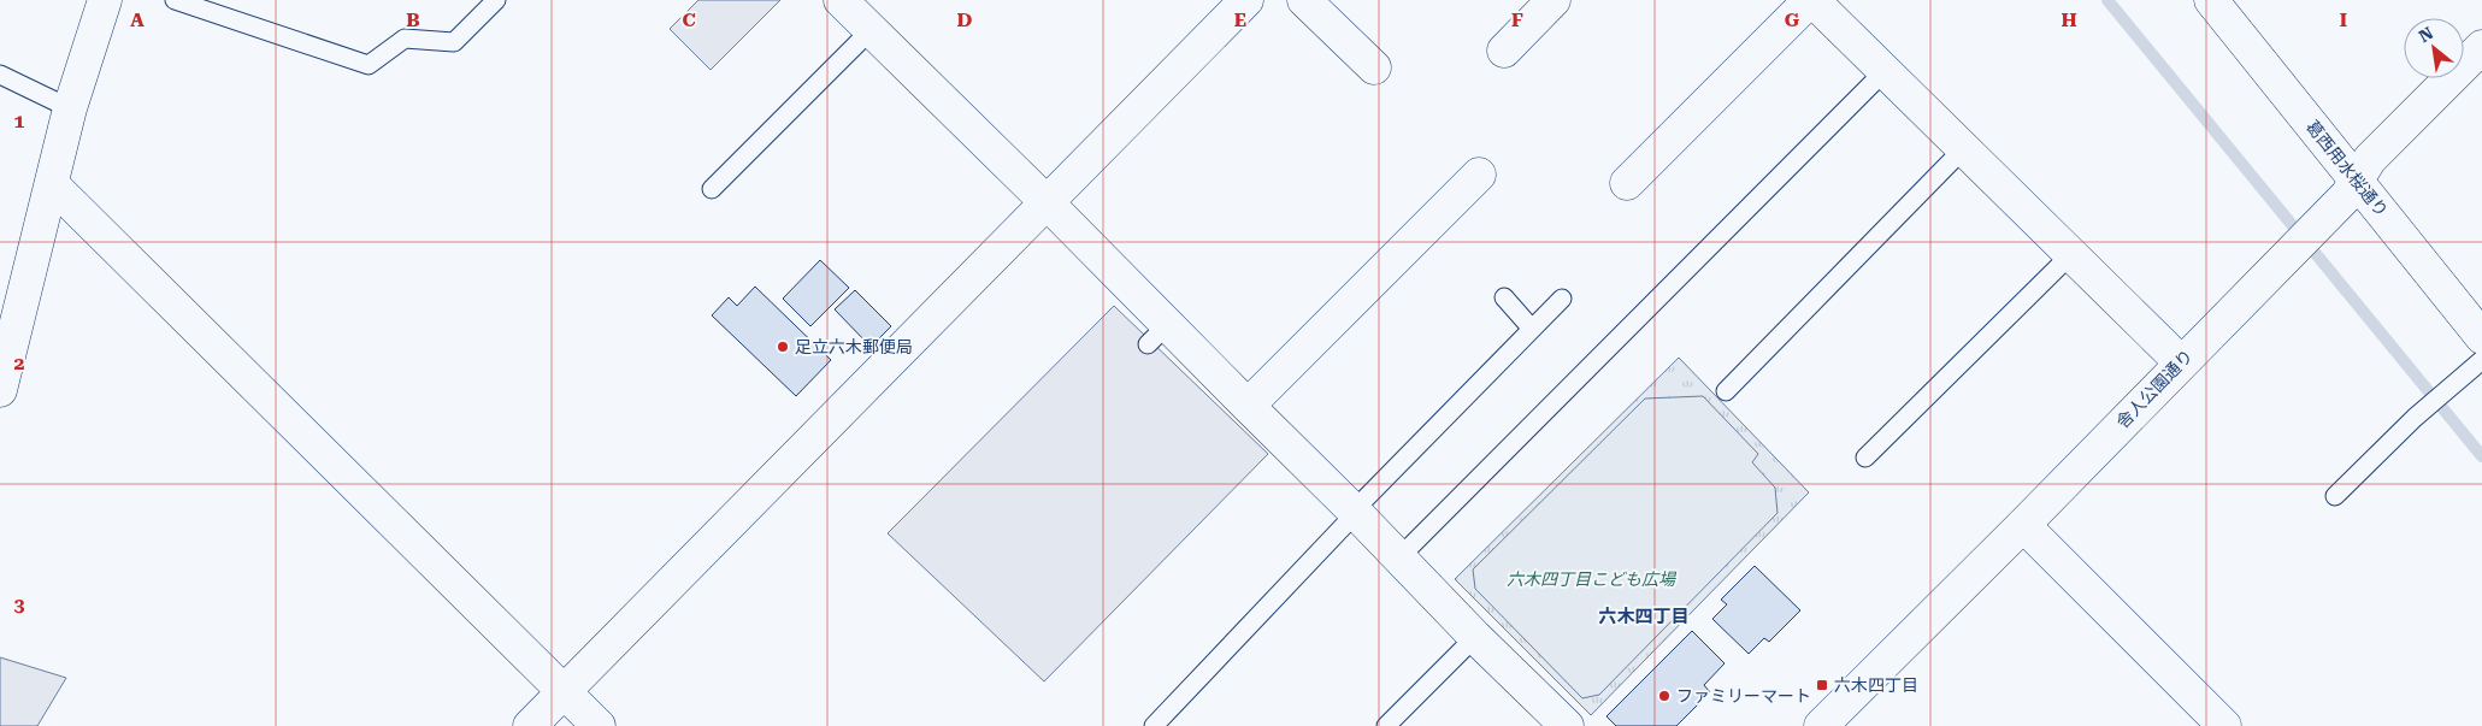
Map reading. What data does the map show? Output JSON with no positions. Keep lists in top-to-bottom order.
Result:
{
  "streets": {
    "street": ["葛西用水桜通り", "舎人公園通り"]
  },
  "crossings": [
    ["葛西用水桜通り", "舎人公園通り"]
  ],
  "districts": ["六木四丁目"],
  "parks": ["六木四丁目こども広場"],
  "places": {
    "other": ["足立六木郵便局", "ファミリーマート"],
    "transit": ["六木四丁目"]
  },
  "north": "top left",
  "grid": {
    "columns": [
      "A",
      "B",
      "C",
      "D",
      "E",
      "F",
      "G",
      "H",
      "I"
    ],
    "rows": ["1", "2", "3"]
  }
}
